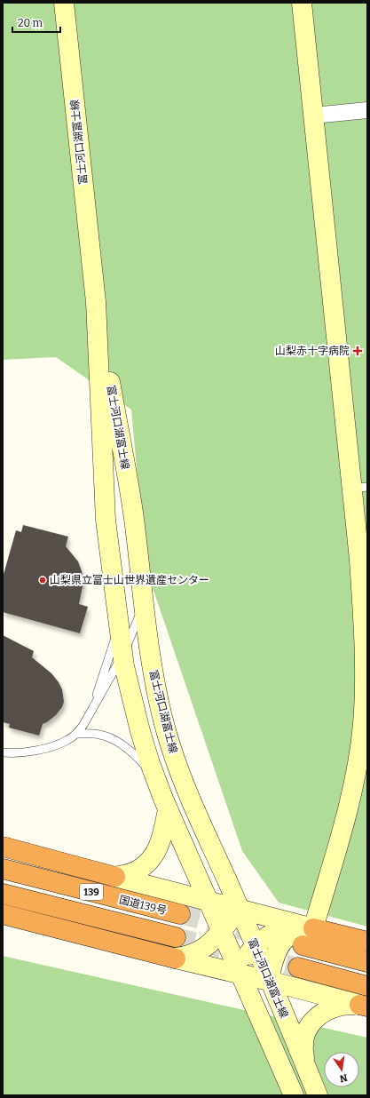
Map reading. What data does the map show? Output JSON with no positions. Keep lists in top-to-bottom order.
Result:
{
  "streets": {
    "highway": ["139", "国道139号"],
    "main road": ["富士河口湖富士線"]
  },
  "places": {
    "health": ["山梨赤十字病院"],
    "other": ["山梨県立富士山世界遺産センター"]
  },
  "scale_bar": "20 m",
  "north": "bottom"
}
